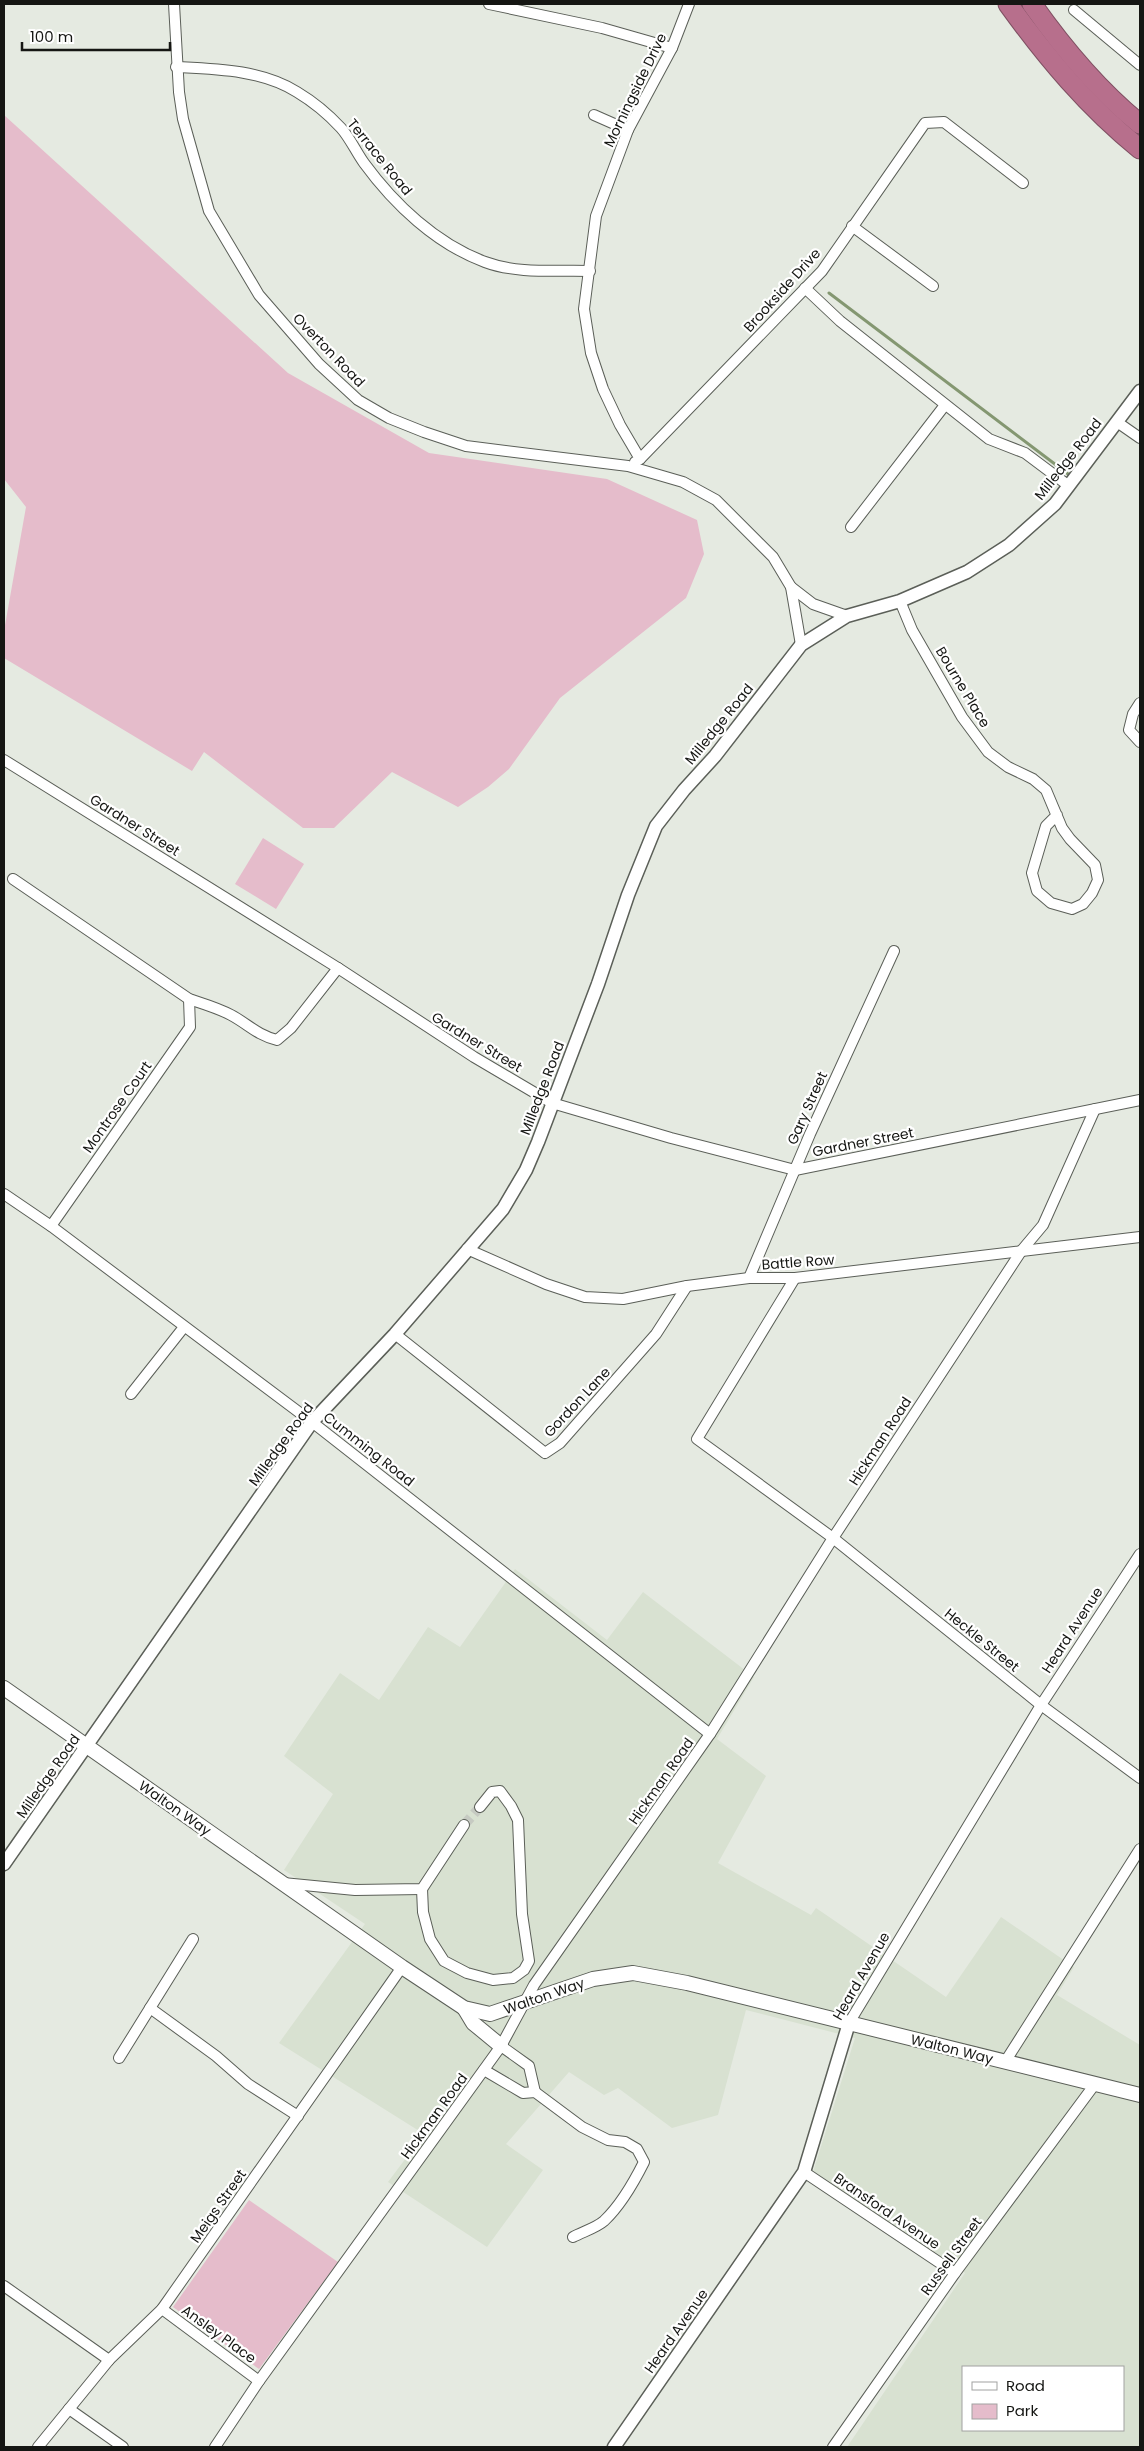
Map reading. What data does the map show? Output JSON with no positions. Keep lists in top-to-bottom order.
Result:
{
  "streets": {
    "main road": ["Walton Way"],
    "street": [
      "Morningside Drive",
      "Terrace Road",
      "Brookside Drive",
      "Overton Road",
      "Milledge Road",
      "Bourne Place",
      "Gardner Street",
      "Montrose Court",
      "Gary Street",
      "Battle Row",
      "Gordon Lane",
      "Hickman Road",
      "Cumming Road",
      "Heard Avenue",
      "Heckle Street",
      "Meigs Street",
      "Bransford Avenue",
      "Russell Street",
      "Ansley Place"
    ]
  },
  "crossings": [
    ["Morningside Drive", "Terrace Road"],
    ["Morningside Drive", "Brookside Drive"],
    ["Terrace Road", "Overton Road"],
    ["Overton Road", "Milledge Road"],
    ["Milledge Road", "Bourne Place"],
    ["Milledge Road", "Gardner Street"],
    ["Milledge Road", "Battle Row"],
    ["Milledge Road", "Gordon Lane"],
    ["Milledge Road", "Cumming Road"],
    ["Milledge Road", "Walton Way"],
    ["Gardner Street", "Gary Street"],
    ["Gardner Street", "Hickman Road"],
    ["Montrose Court", "Cumming Road"],
    ["Gary Street", "Battle Row"],
    ["Battle Row", "Gordon Lane"],
    ["Battle Row", "Hickman Road"],
    ["Hickman Road", "Cumming Road"],
    ["Hickman Road", "Heckle Street"],
    ["Hickman Road", "Walton Way"],
    ["Hickman Road", "Ansley Place"],
    ["Heard Avenue", "Heckle Street"],
    ["Heard Avenue", "Walton Way"],
    ["Heard Avenue", "Bransford Avenue"],
    ["Walton Way", "Meigs Street"],
    ["Walton Way", "Russell Street"],
    ["Meigs Street", "Ansley Place"],
    ["Bransford Avenue", "Russell Street"]
  ],
  "legend": ["Road", "Park"],
  "scale_bar": "100 m"
}
